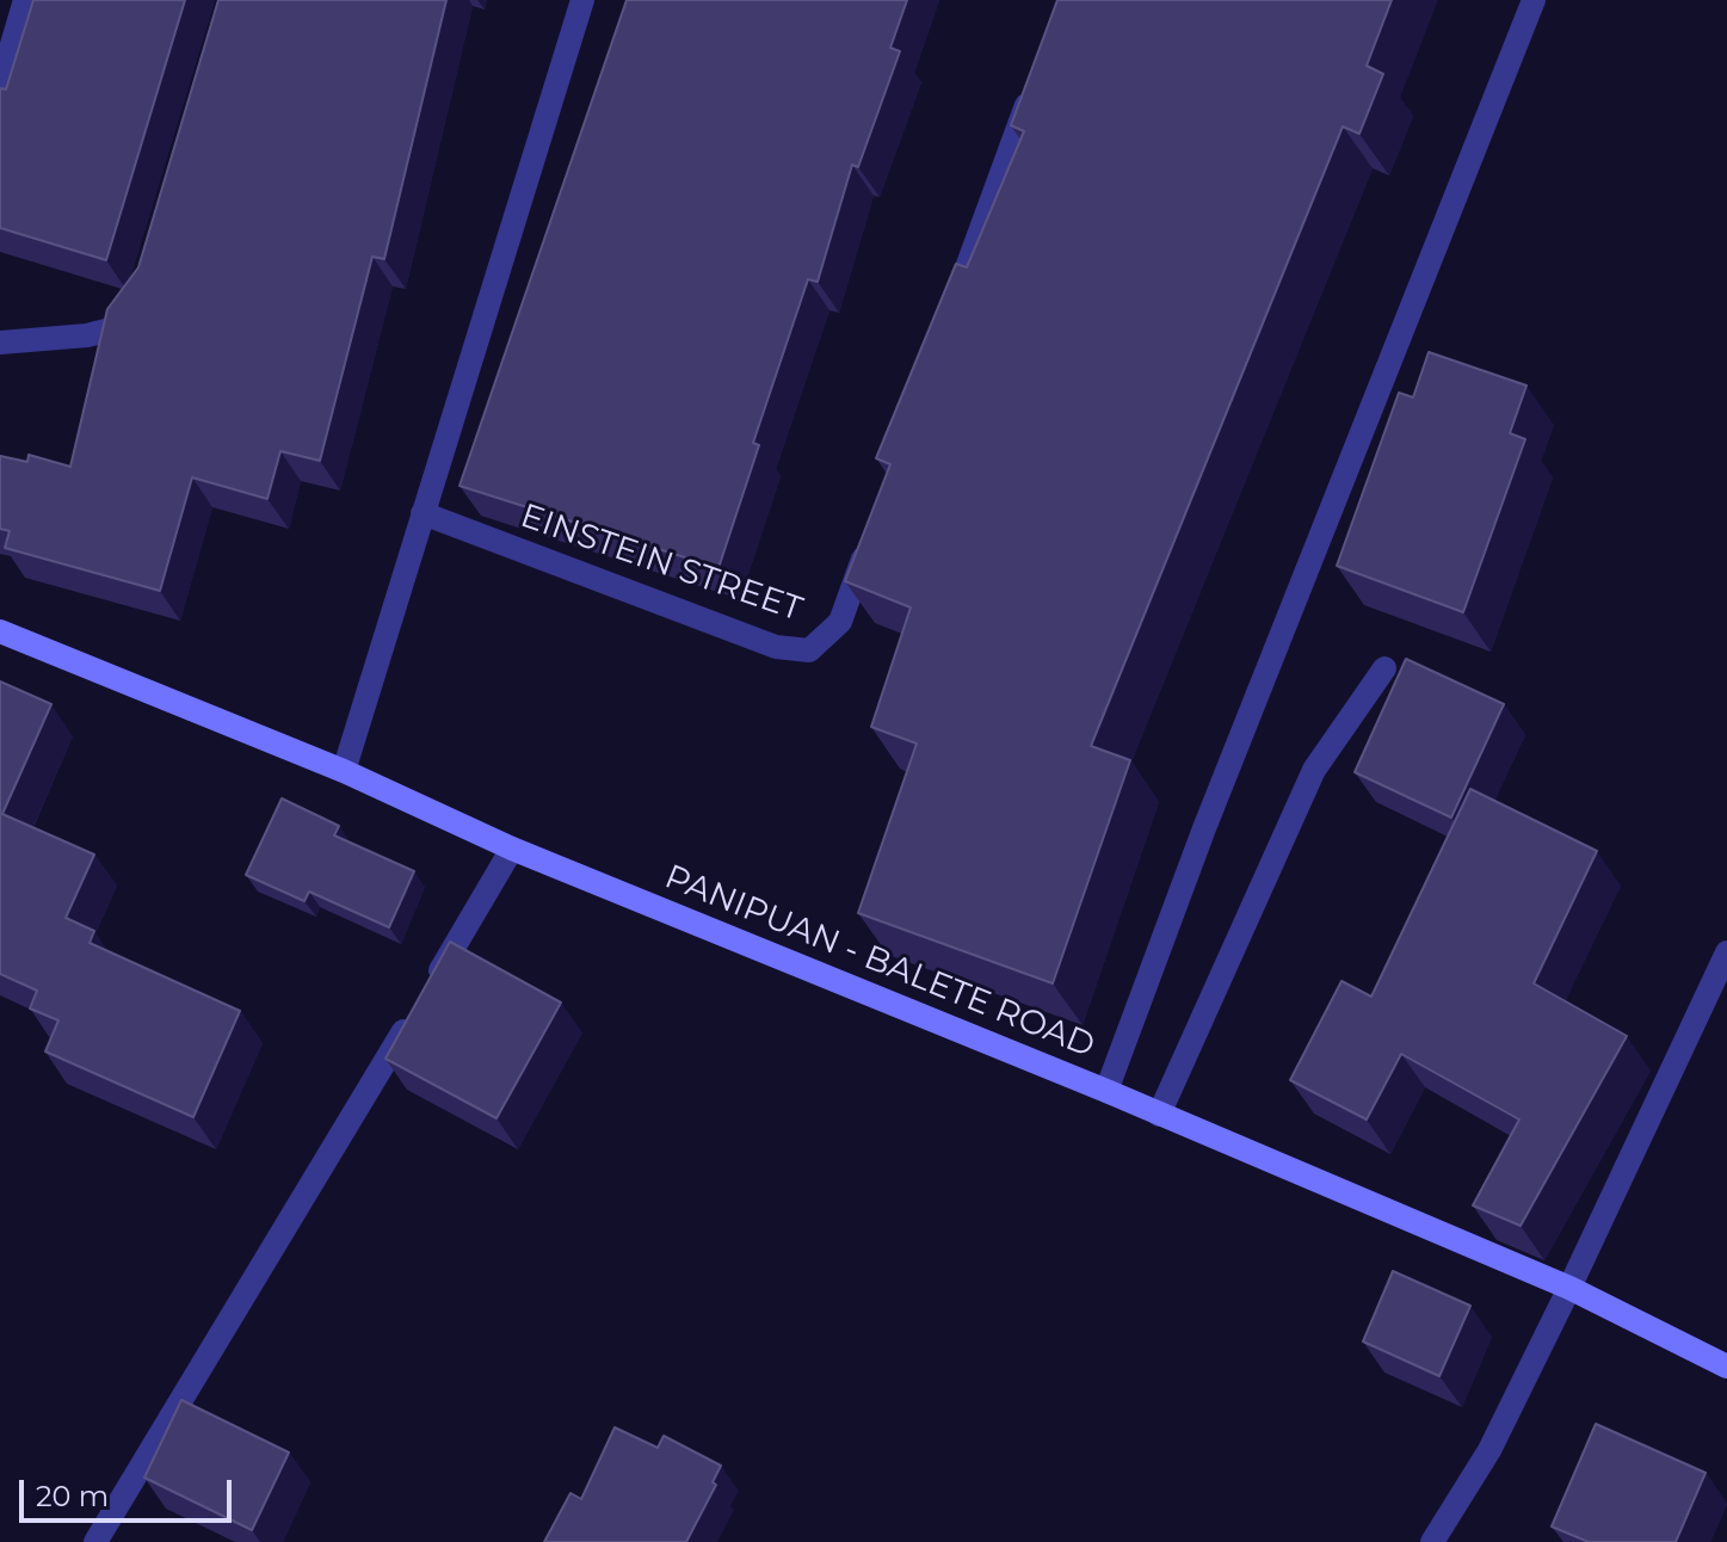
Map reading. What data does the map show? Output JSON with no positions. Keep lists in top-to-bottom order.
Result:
{
  "streets": {
    "main road": ["PANIPUAN - BALETE ROAD"],
    "street": ["EINSTEIN STREET"]
  },
  "scale_bar": "20 m"
}
